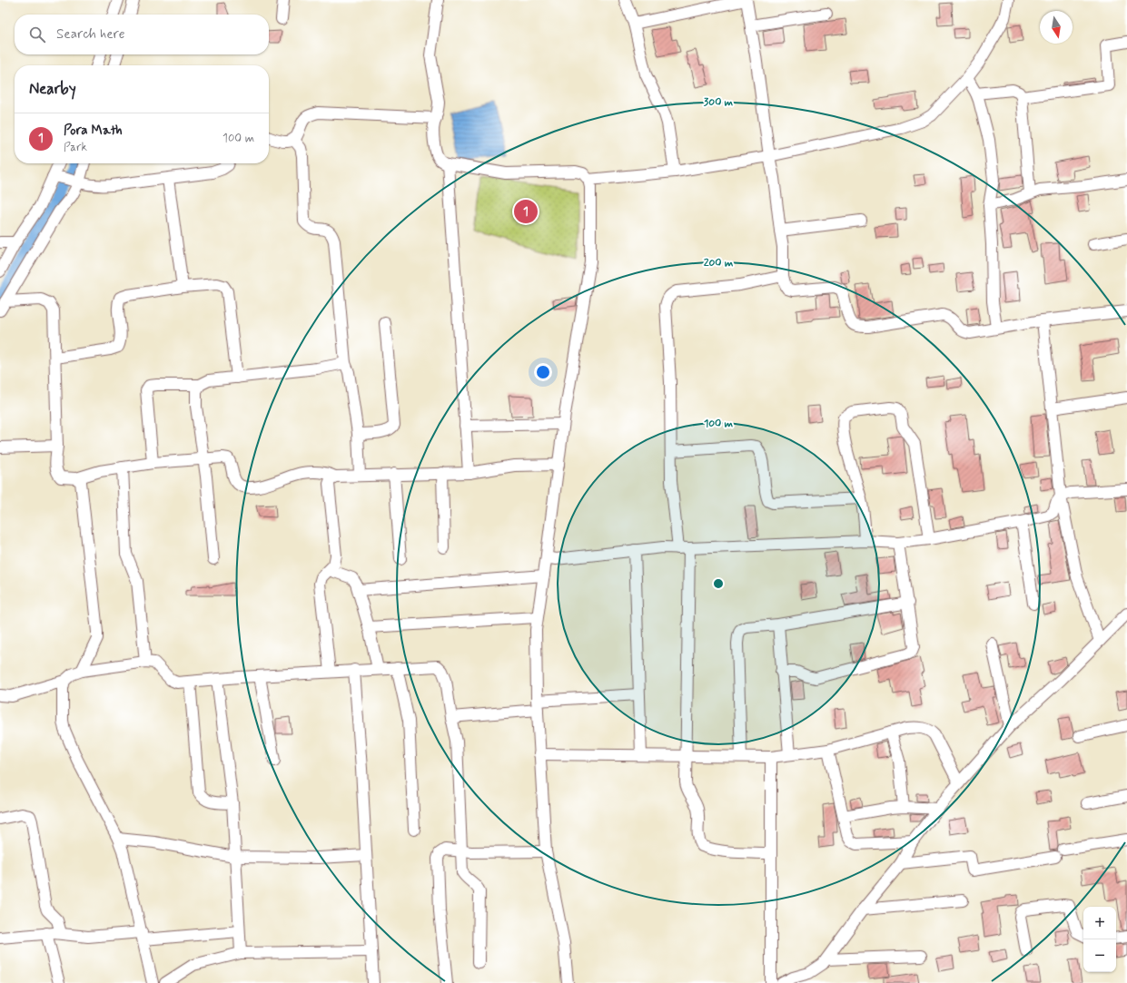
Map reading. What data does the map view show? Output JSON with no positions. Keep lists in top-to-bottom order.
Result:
{
  "north": "bottom",
  "page": {
    "search": "Search here",
    "heading": "Nearby",
    "list": [
      {
        "mark": "1",
        "name": "Pora Math",
        "note": "Park",
        "value": "100 m"
      }
    ],
    "pins": "1",
    "map_buttons": ["+", "−"]
  },
  "rings": ["300 m", "200 m", "100 m"]
}
